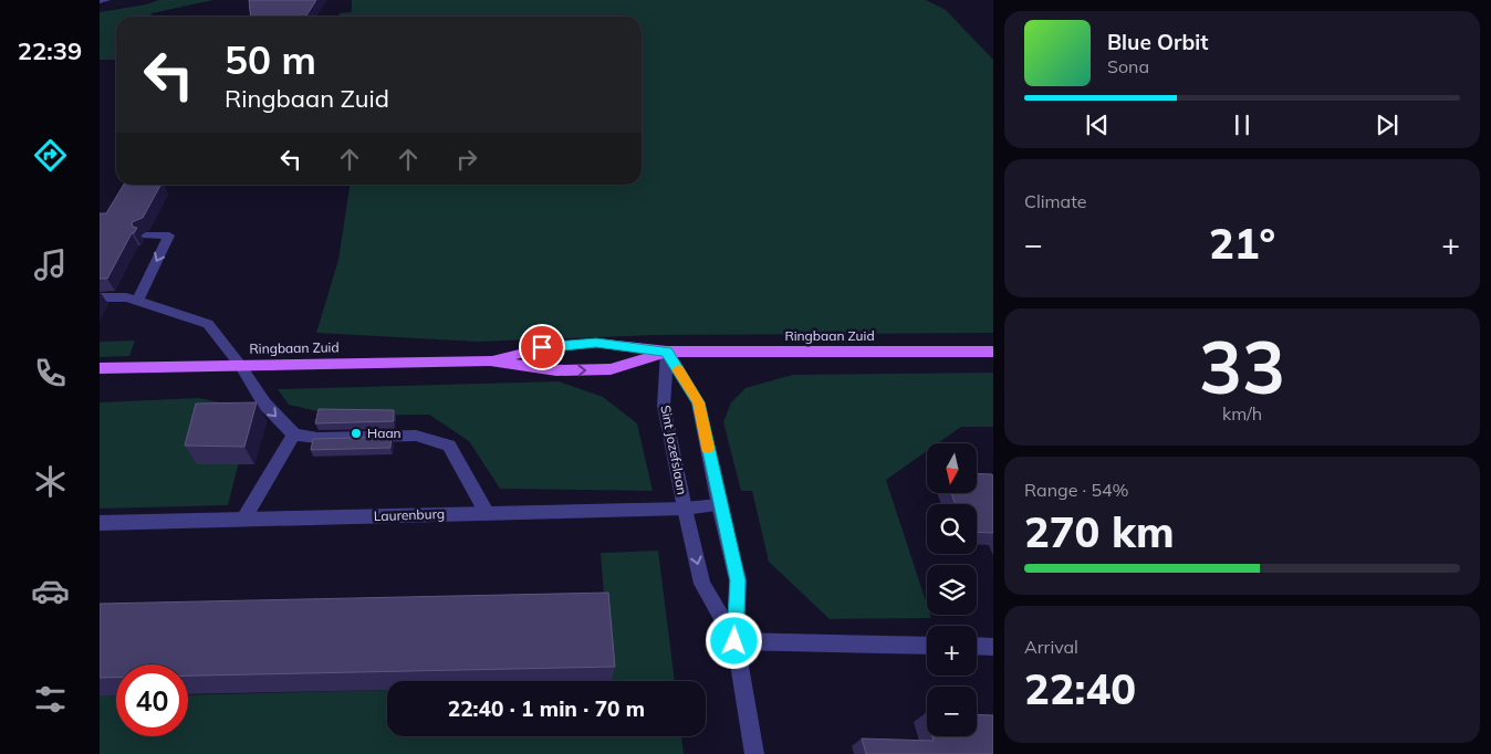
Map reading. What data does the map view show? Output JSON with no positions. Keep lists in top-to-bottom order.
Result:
{
  "streets": {
    "main road": ["Ringbaan Zuid"],
    "street": ["Sint Jozefslaan", "Laurenburg"]
  },
  "crossings": [
    ["Ringbaan Zuid", "Sint Jozefslaan"],
    ["Sint Jozefslaan", "Laurenburg"]
  ],
  "places": ["Haan"],
  "north": "bottom",
  "page": {
    "tabs": "22:39",
    "turn": ["50 m", "Ringbaan Zuid"],
    "song": ["Blue Orbit", "Sona"],
    "tile": [
      "Climate",
      ["33", "km/h"],
      ["Range · 54%", "270 km"],
      ["Arrival", "22:40"]
    ],
    "heat": ["−", "21°", "+"],
    "map_buttons": ["+", "−"],
    "limit": "40",
    "trip": "22:40 · 1 min · 70 m"
  }
}
